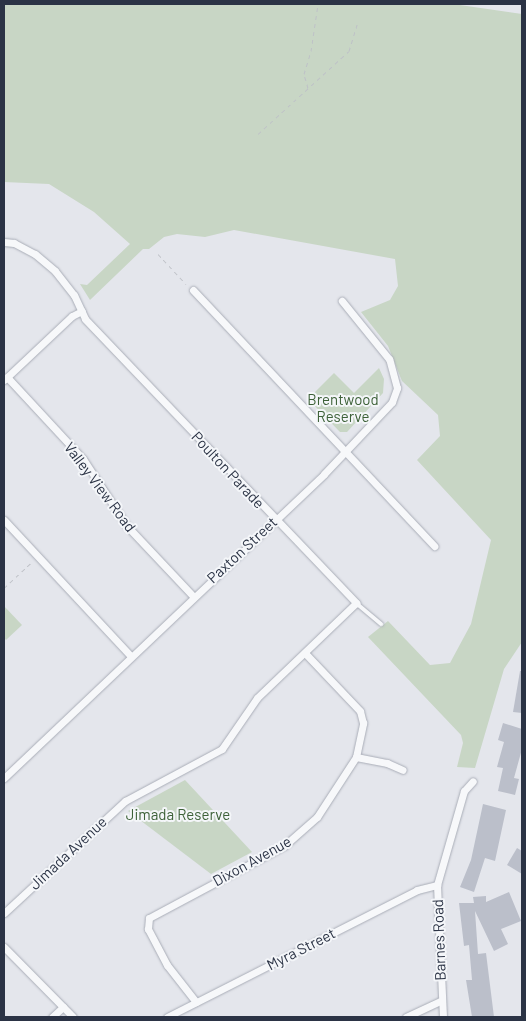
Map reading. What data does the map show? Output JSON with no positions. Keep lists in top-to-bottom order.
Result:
{
  "streets": {
    "street": [
      "Poulton Parade",
      "Valley View Road",
      "Paxton Street",
      "Jimada Avenue",
      "Dixon Avenue",
      "Barnes Road",
      "Myra Street"
    ]
  },
  "crossings": [
    ["Poulton Parade", "Paxton Street"],
    ["Poulton Parade", "Jimada Avenue"],
    ["Valley View Road", "Paxton Street"],
    ["Jimada Avenue", "Dixon Avenue"],
    ["Dixon Avenue", "Myra Street"],
    ["Barnes Road", "Myra Street"]
  ],
  "parks": ["Brentwood Reserve", "Jimada Reserve"]
}
